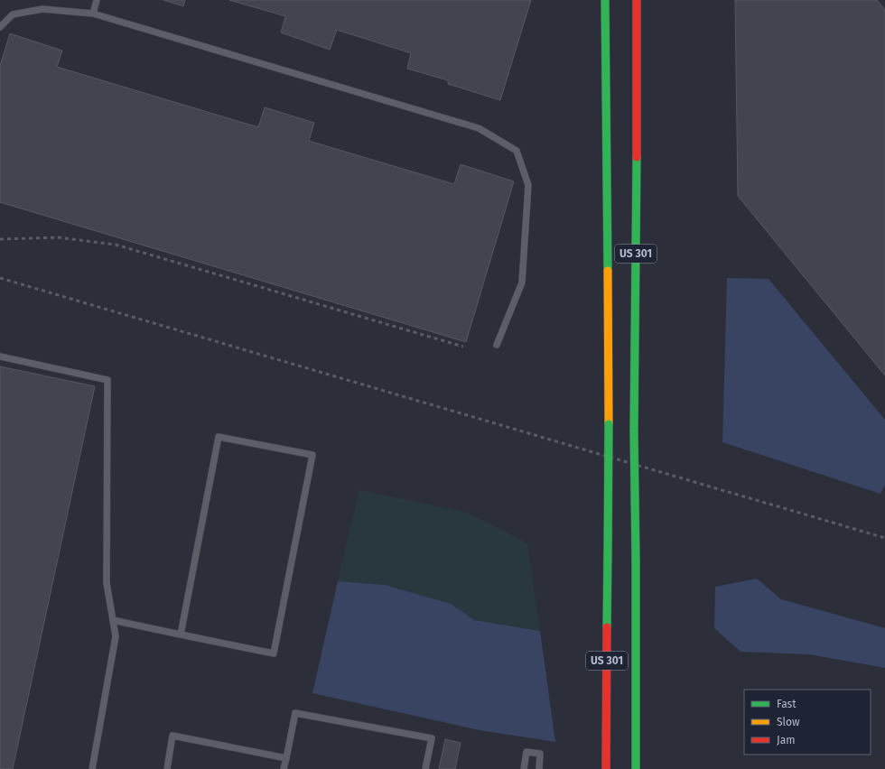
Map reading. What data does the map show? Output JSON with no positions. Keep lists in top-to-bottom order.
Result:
{
  "streets": {
    "main road": ["US 301"]
  },
  "legend": ["Fast", "Slow", "Jam"]
}
